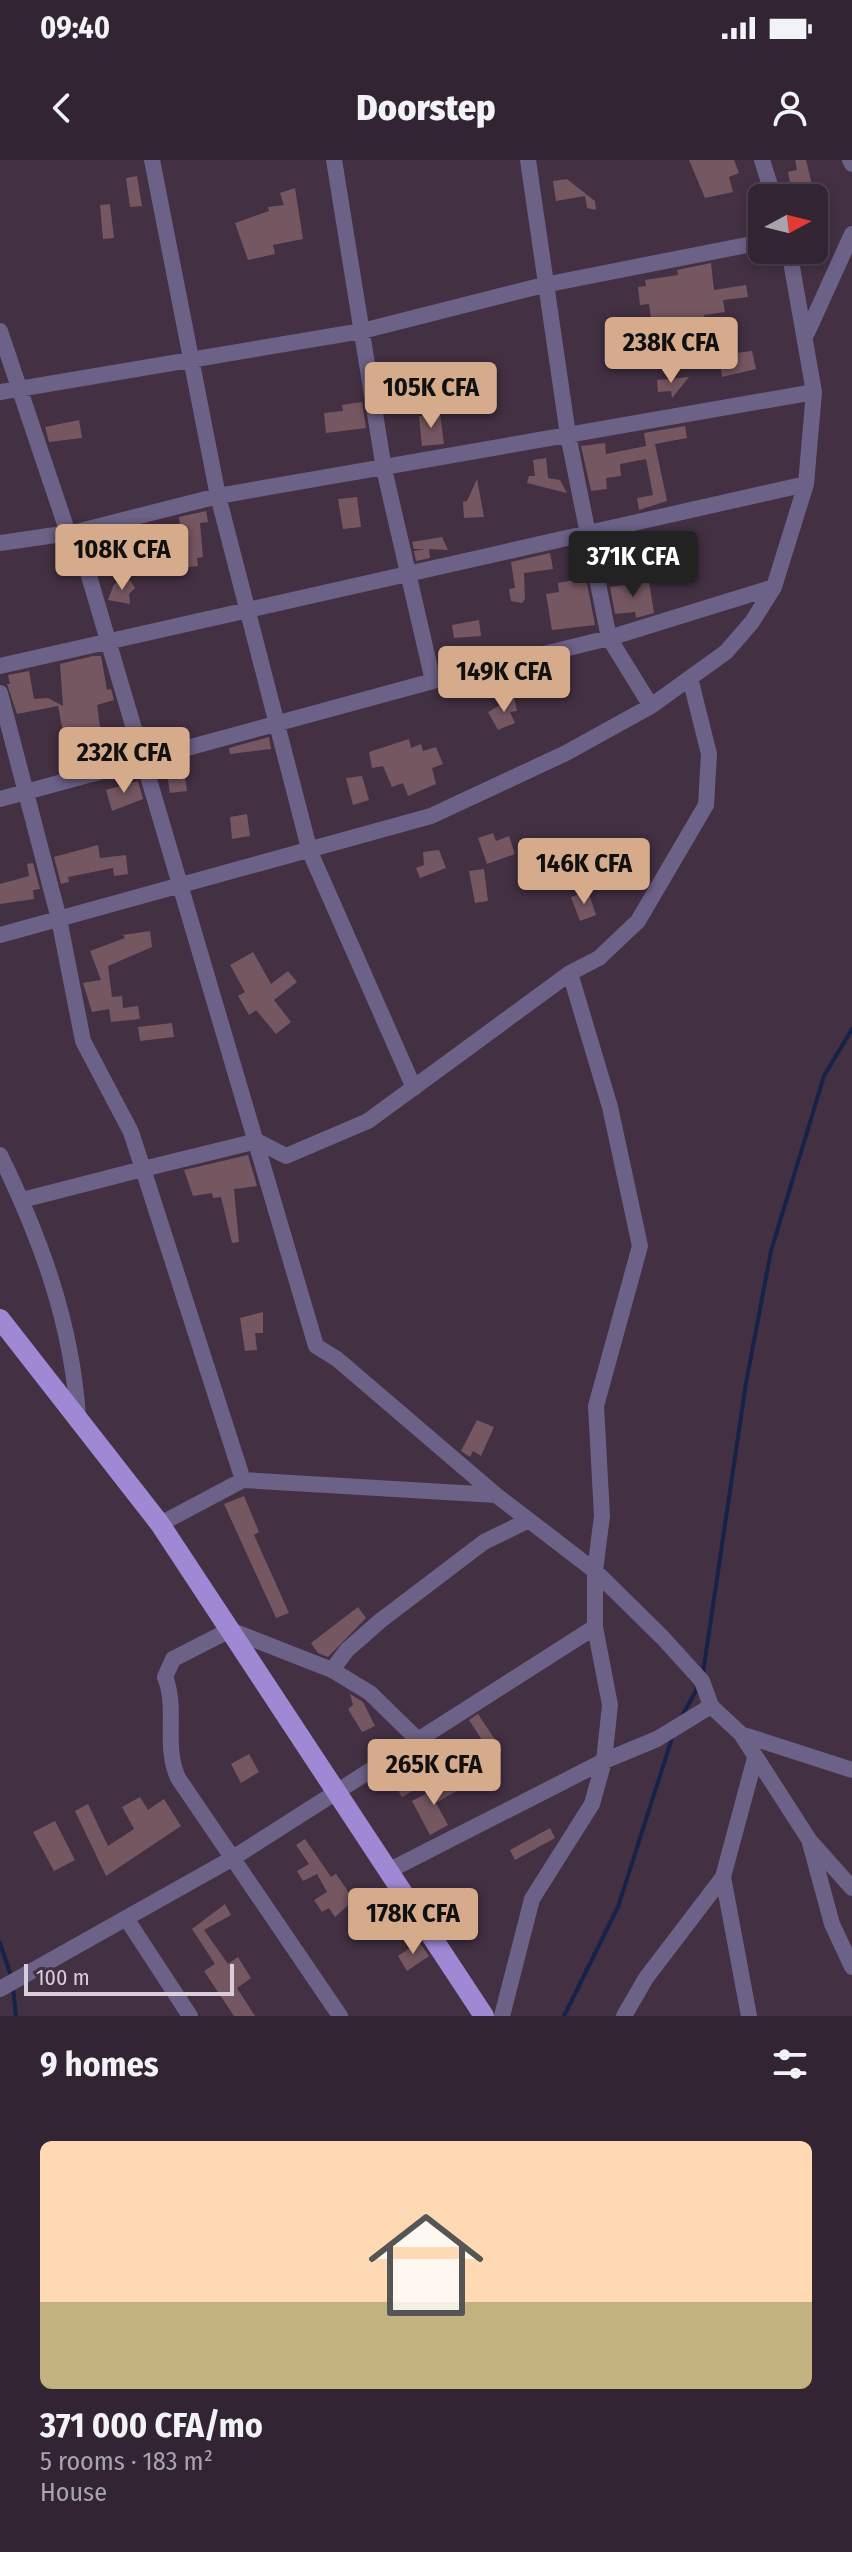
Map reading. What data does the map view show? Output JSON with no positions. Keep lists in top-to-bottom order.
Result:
{
  "scale_bar": "100 m",
  "north": "right",
  "page": {
    "status": "09:40",
    "header": "Doorstep",
    "price": [
      "238K CFA",
      "105K CFA",
      "108K CFA",
      "371K CFA",
      "149K CFA",
      "232K CFA",
      "146K CFA",
      "265K CFA",
      "178K CFA"
    ],
    "scale": "100 m",
    "heading": "9 homes",
    "list": [
      {
        "name": "371 000 CFA/mo",
        "note": "5 rooms · 183 m² · House"
      }
    ]
  }
}
